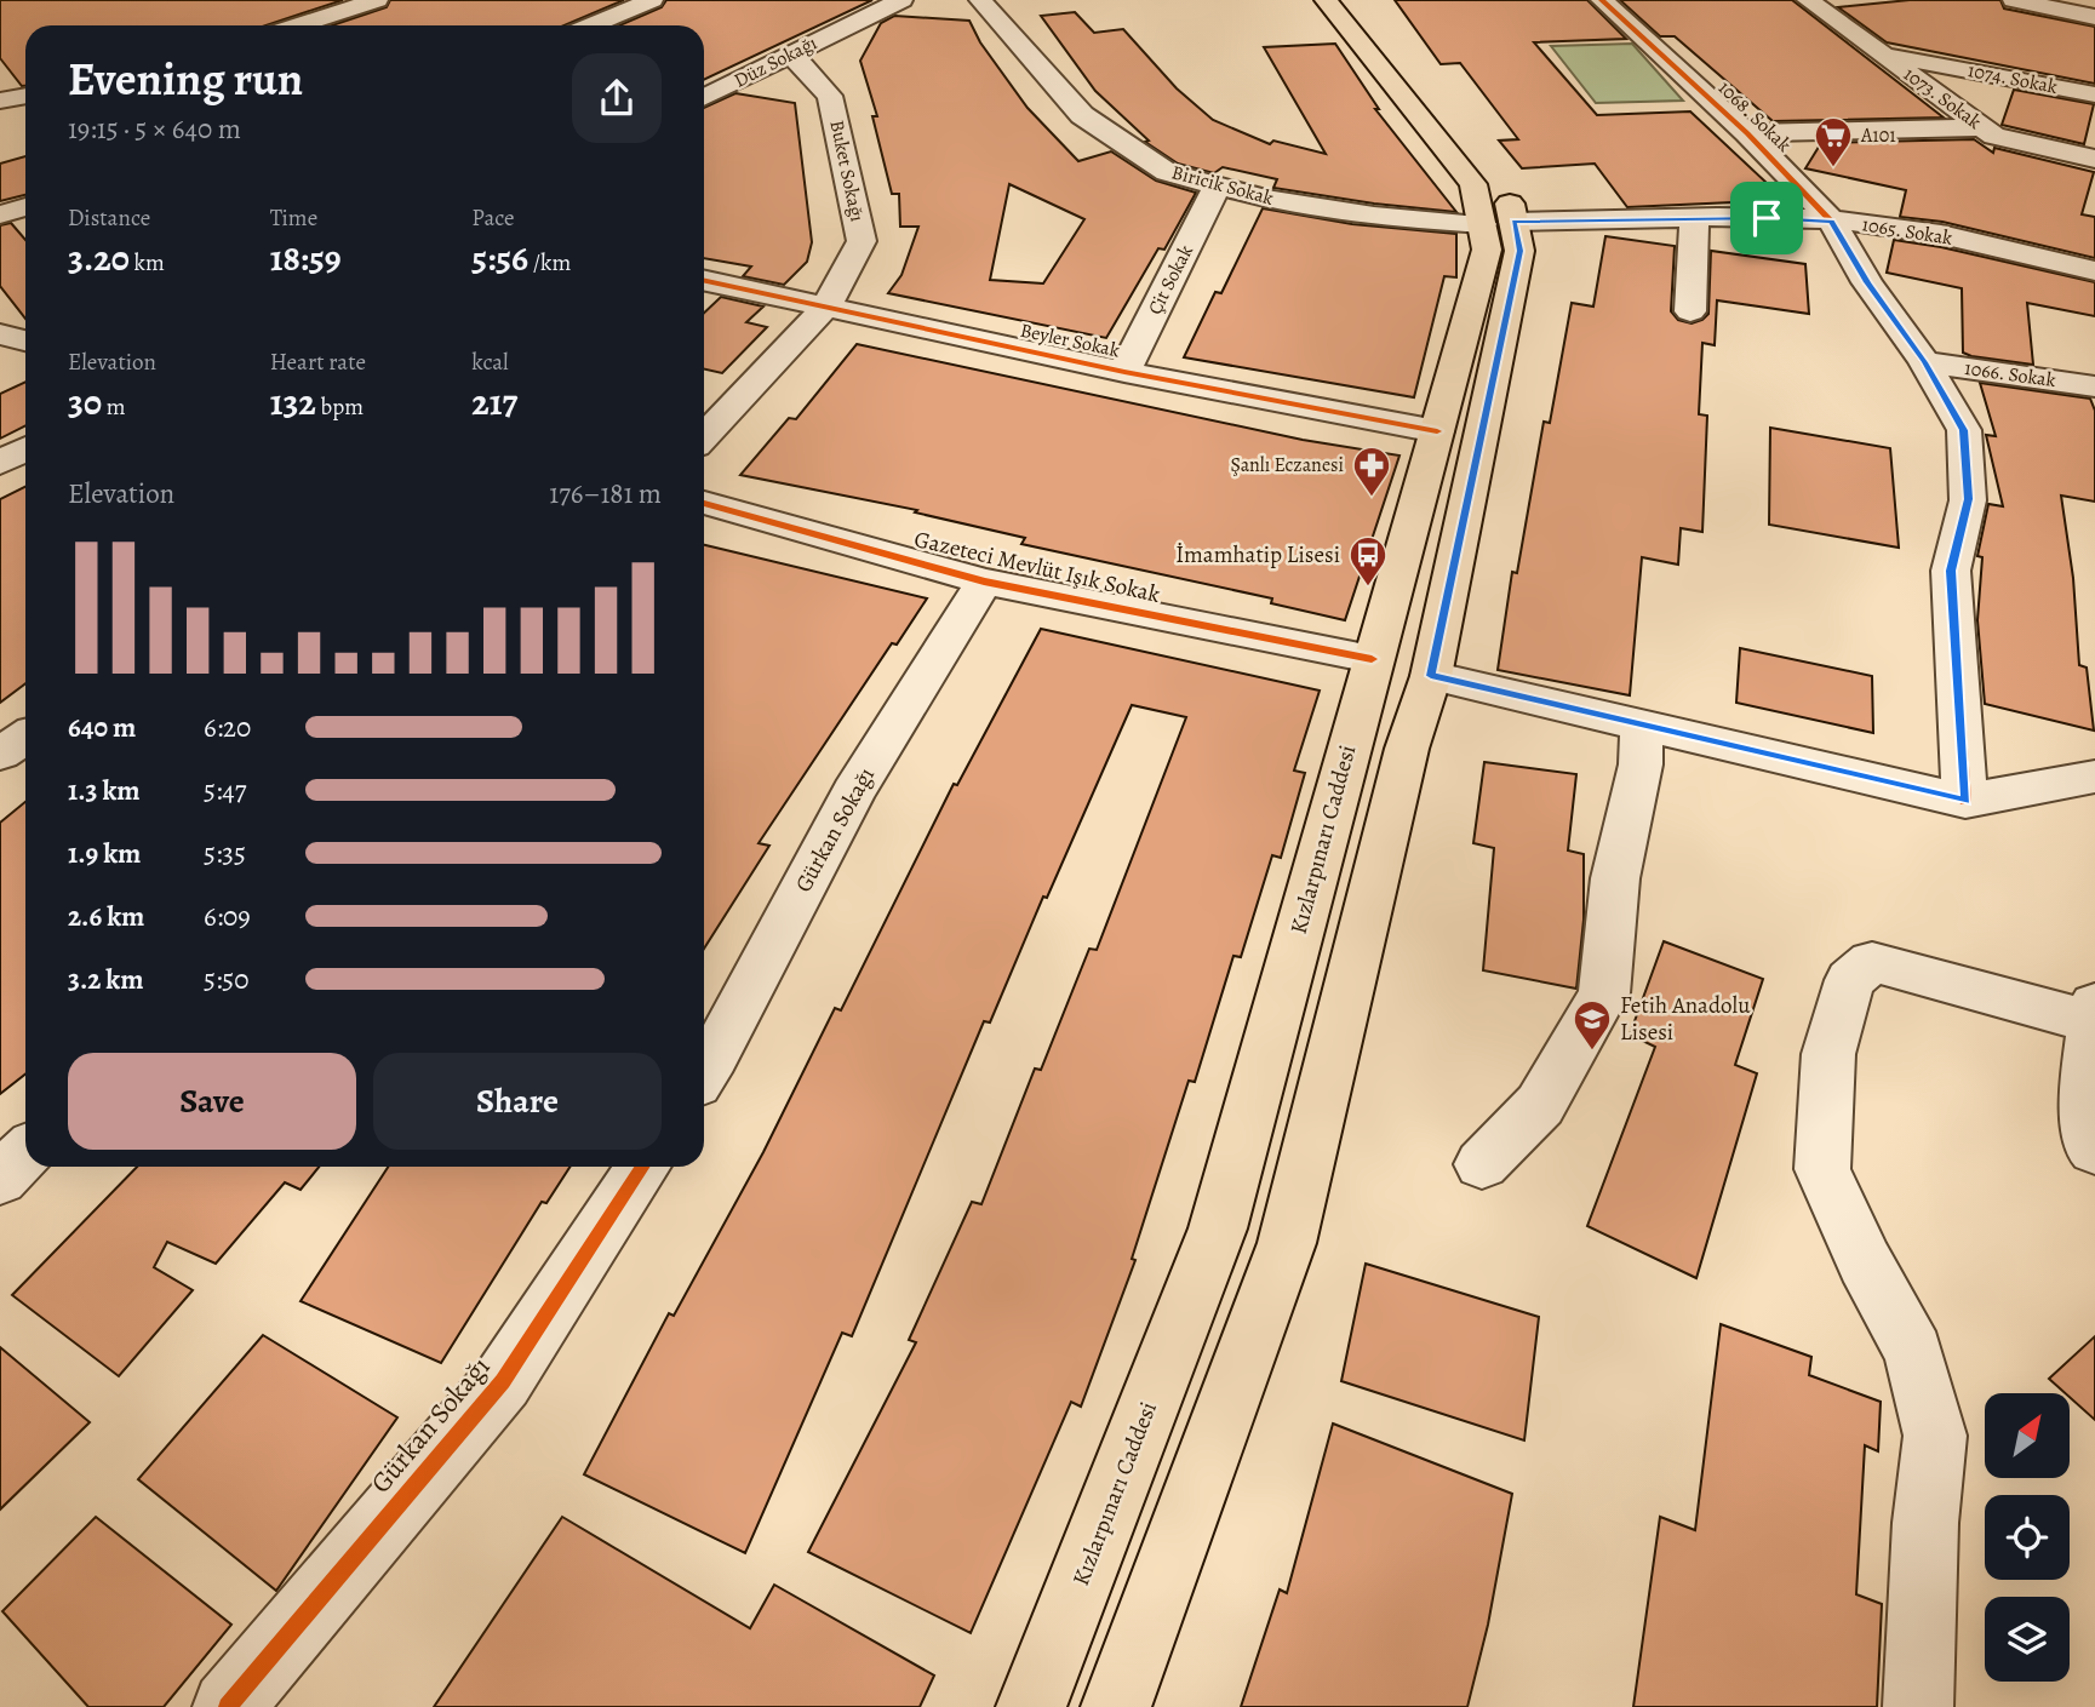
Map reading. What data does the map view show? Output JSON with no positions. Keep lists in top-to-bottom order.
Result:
{
  "streets": {
    "main road": ["Kızlarpınarı Caddesi"],
    "street": [
      "Düz Sokağı",
      "1074. Sokak",
      "1073. Sokak",
      "1068. Sokak",
      "Buket Sokağı",
      "Biricik Sokak",
      "1065. Sokak",
      "Çit Sokak",
      "Beyler Sokak",
      "1066. Sokak",
      "Gazeteci Mevlüt Işık Sokak",
      "Gürkan Sokağı"
    ]
  },
  "crossings": [
    ["Düz Sokağı", "Buket Sokağı"],
    ["1074. Sokak", "1073. Sokak"],
    ["1068. Sokak", "1065. Sokak"],
    ["1068. Sokak", "1066. Sokak"],
    ["Buket Sokağı", "Beyler Sokak"],
    ["Biricik Sokak", "1065. Sokak"],
    ["Biricik Sokak", "Çit Sokak"],
    ["Biricik Sokak", "Kızlarpınarı Caddesi"],
    ["1065. Sokak", "Kızlarpınarı Caddesi"],
    ["Çit Sokak", "Beyler Sokak"],
    ["Beyler Sokak", "Kızlarpınarı Caddesi"],
    ["Gazeteci Mevlüt Işık Sokak", "Gürkan Sokağı"],
    ["Gazeteci Mevlüt Işık Sokak", "Kızlarpınarı Caddesi"]
  ],
  "places": {
    "supermarket": ["A101"],
    "pharmacy": ["Şanlı Eczanesi"],
    "bus stop": ["İmamhatip Lisesi"],
    "school or university": ["Fetih Anadolu Lisesi"]
  },
  "north": "top right",
  "page": {
    "heading": ["Evening run", "19:15 · 5 × 640 m"],
    "stats": [
      ["Distance", "3.20 km"],
      ["Time", "18:59"],
      ["Pace", "5:56 /km"],
      ["Elevation", "30 m"],
      ["Heart rate", "132 bpm"],
      ["kcal", "217"]
    ],
    "chart": ["Elevation", "176–181 m"],
    "list": [
      {
        "name": "640 m",
        "note": "6:20"
      },
      {
        "name": "1.3 km",
        "note": "5:47"
      },
      {
        "name": "1.9 km",
        "note": "5:35"
      },
      {
        "name": "2.6 km",
        "note": "6:09"
      },
      {
        "name": "3.2 km",
        "note": "5:50"
      }
    ],
    "buttons": ["Save", "Share"]
  }
}
